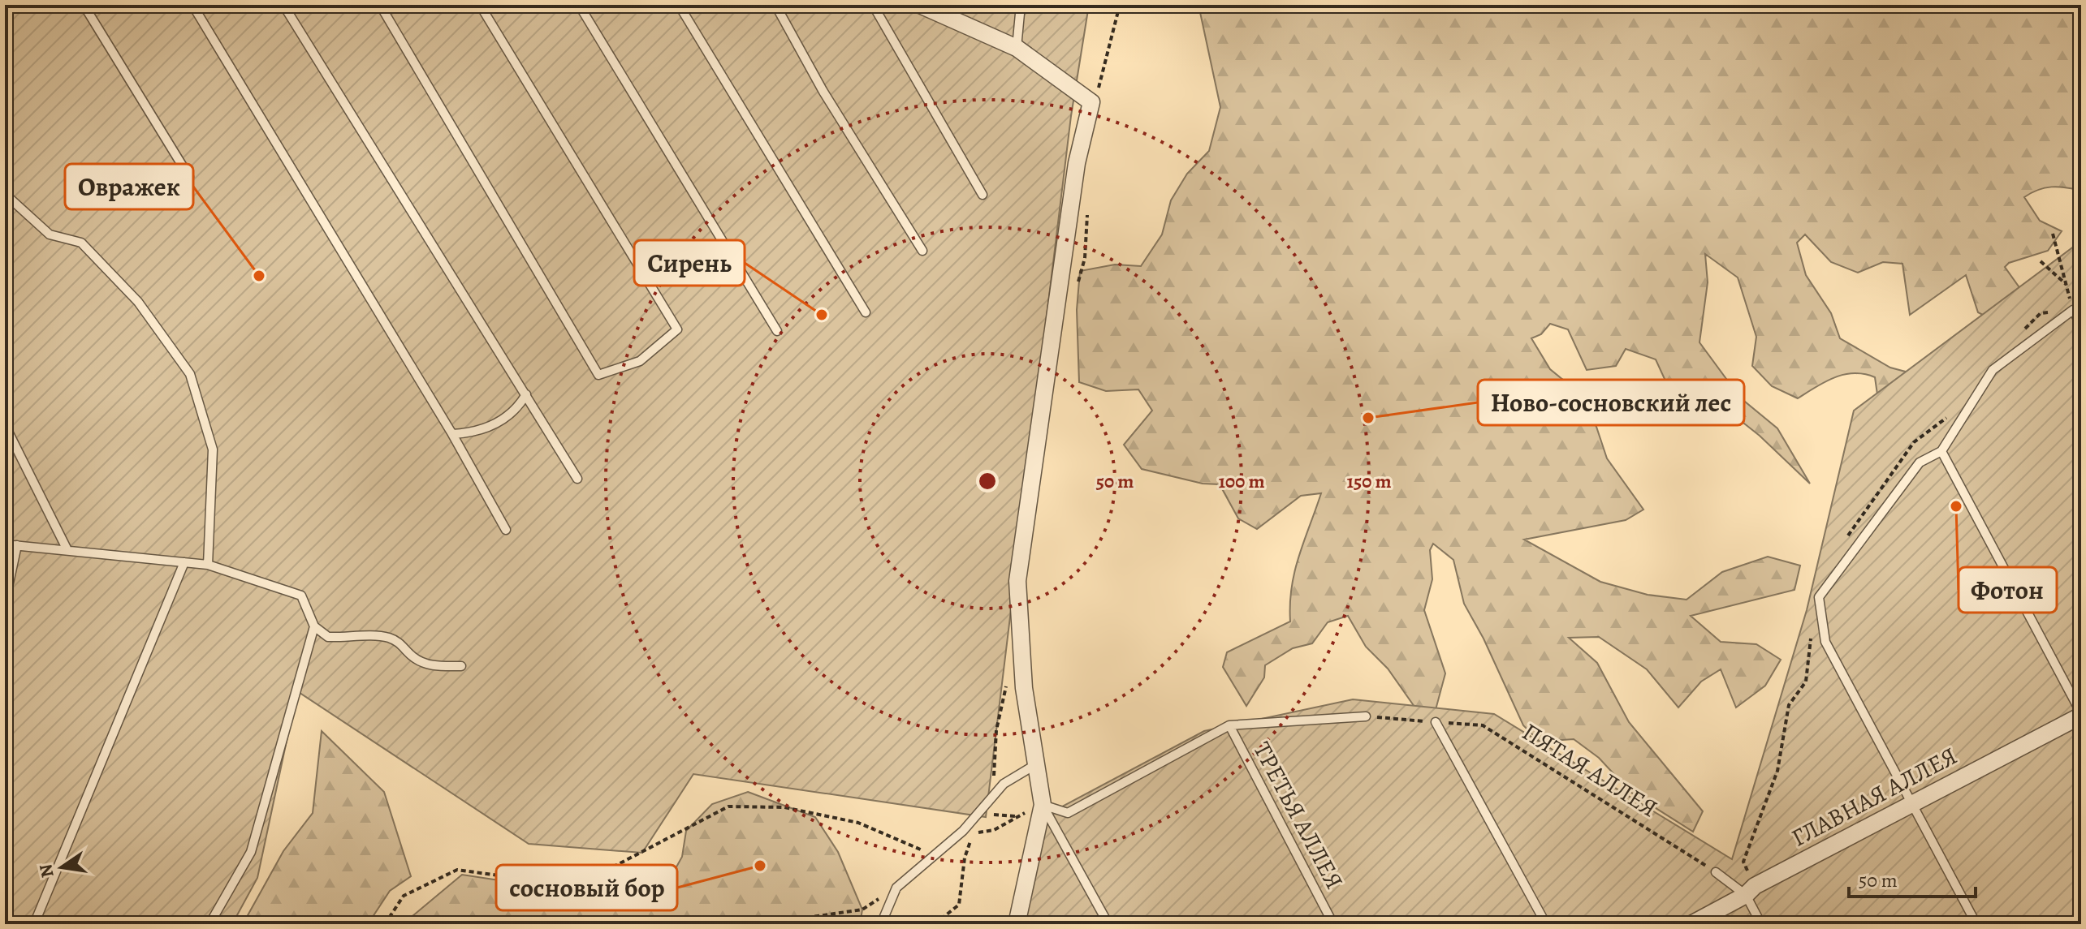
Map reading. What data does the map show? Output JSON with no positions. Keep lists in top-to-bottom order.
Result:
{
  "streets": {
    "street": ["ГЛАВНАЯ АЛЛЕЯ"],
    "lane": ["ТРЕТЬЯ АЛЛЕЯ"],
    "path": ["ПЯТАЯ АЛЛЕЯ"]
  },
  "places": [
    "Овражек",
    "Сирень",
    "Ново-сосновский лес",
    "Фотон",
    "сосновый бор"
  ],
  "scale_bar": "50 m",
  "north": "left",
  "rings": ["50 m", "100 m", "150 m"]
}
